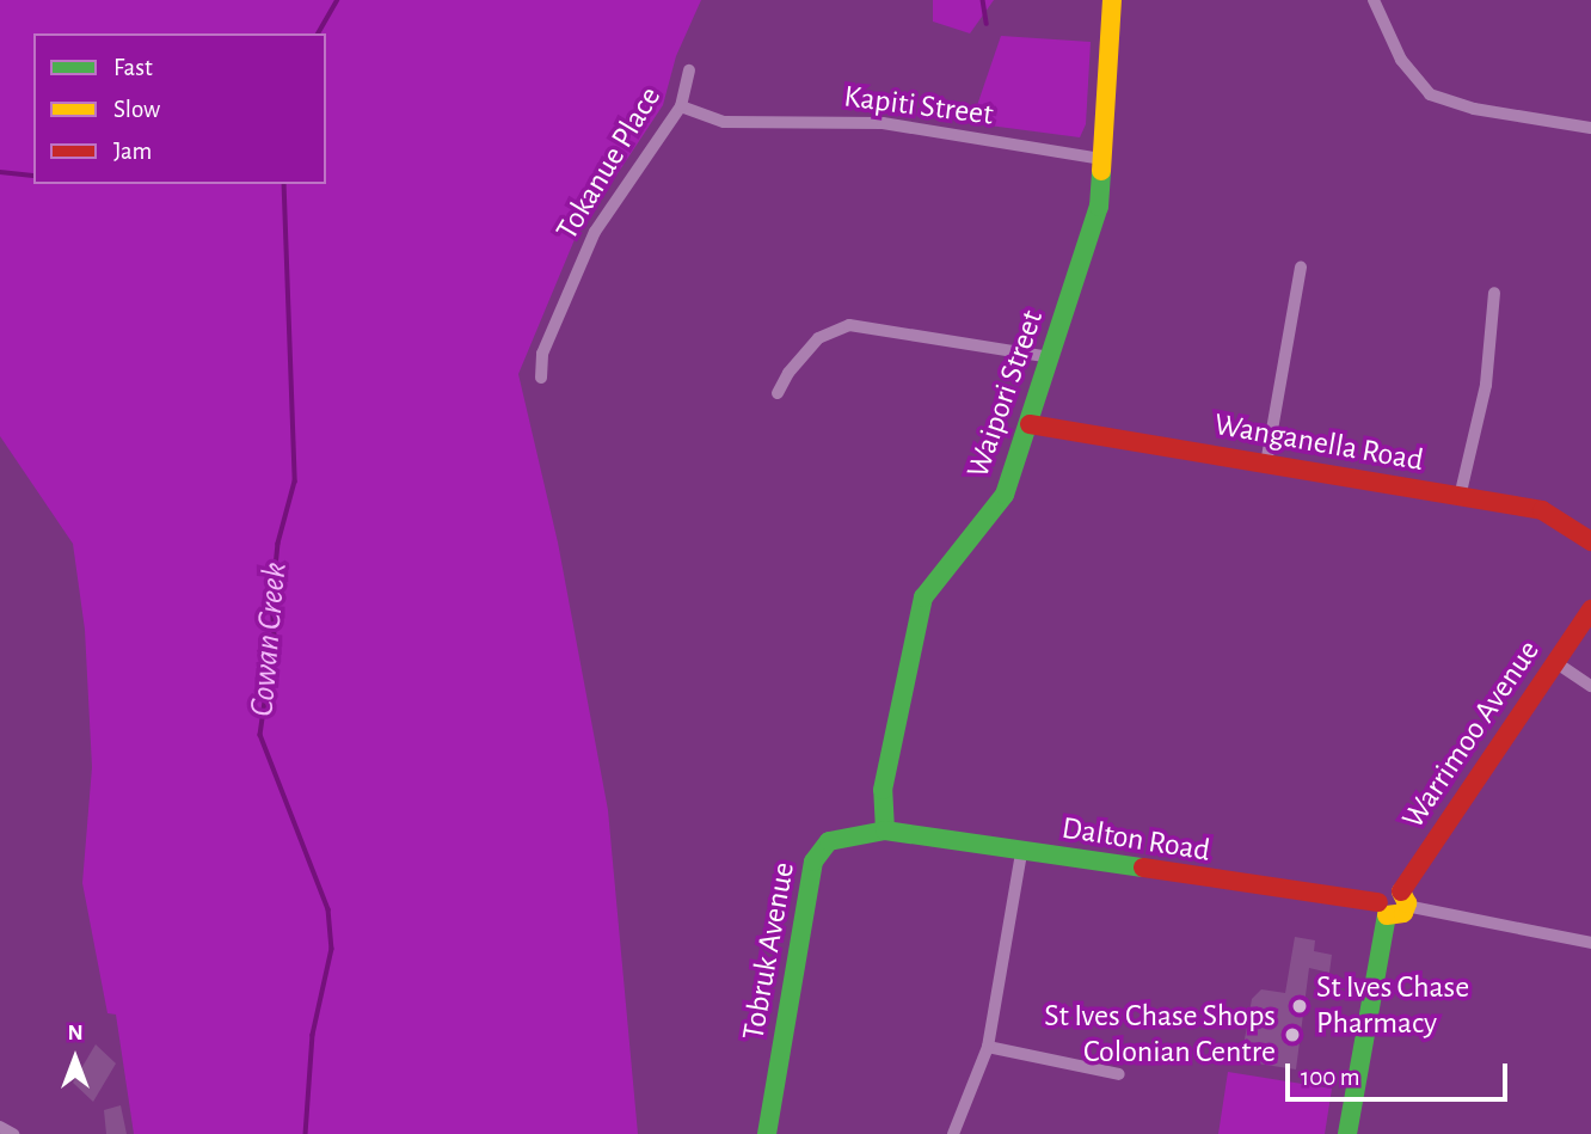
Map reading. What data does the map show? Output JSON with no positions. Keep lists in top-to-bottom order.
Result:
{
  "streets": {
    "street": [
      "Kapiti Street",
      "Tokanue Place",
      "Waipori Street",
      "Wanganella Road",
      "Warrimoo Avenue",
      "Dalton Road",
      "Tobruk Avenue"
    ]
  },
  "crossings": [
    ["Kapiti Street", "Tokanue Place"],
    ["Kapiti Street", "Waipori Street"],
    ["Waipori Street", "Wanganella Road"],
    ["Waipori Street", "Dalton Road"],
    ["Waipori Street", "Tobruk Avenue"],
    ["Dalton Road", "Tobruk Avenue"]
  ],
  "water": ["Cowan Creek"],
  "places": ["St Ives Chase Pharmacy", "St Ives Chase Shops Colonian Centre"],
  "legend": ["Fast", "Slow", "Jam"],
  "scale_bar": "100 m",
  "north": "top"
}
